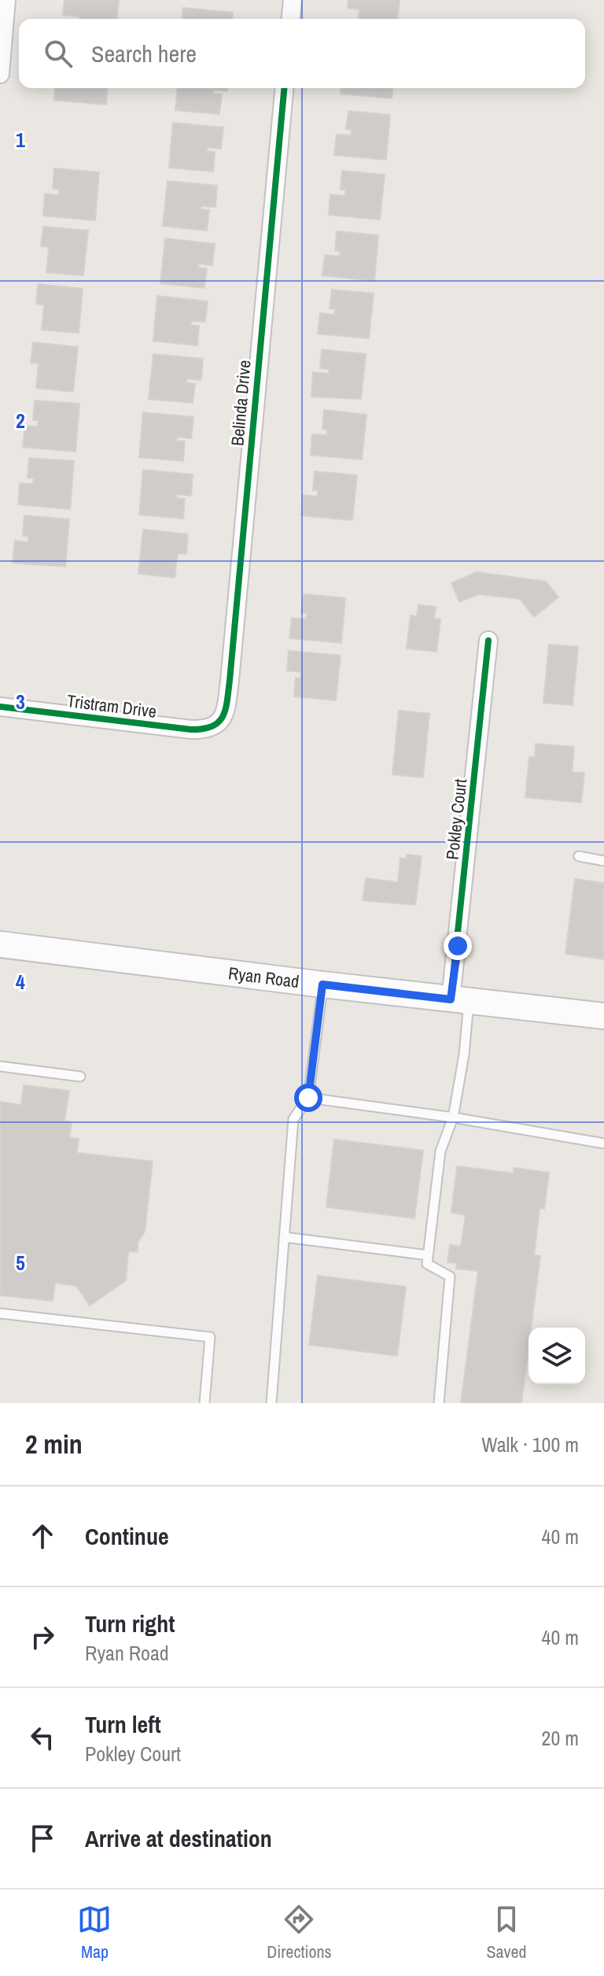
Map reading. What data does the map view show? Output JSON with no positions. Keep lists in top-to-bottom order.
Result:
{
  "streets": {
    "main road": ["Ryan Road"],
    "street": ["Belinda Drive", "Tristram Drive", "Pokley Court"]
  },
  "crossings": [
    ["Belinda Drive", "Tristram Drive"],
    ["Pokley Court", "Ryan Road"]
  ],
  "page": {
    "search": "Search here",
    "heading": ["2 min", "Walk · 100 m"],
    "list": [
      ["Continue", "40 m"],
      ["Turn right", "Ryan Road", "40 m"],
      ["Turn left", "Pokley Court", "20 m"],
      "Arrive at destination"
    ],
    "nav": ["Map", "Directions", "Saved"]
  },
  "grid": {
    "rows": [
      "1",
      "2",
      "3",
      "4",
      "5"
    ]
  }
}
